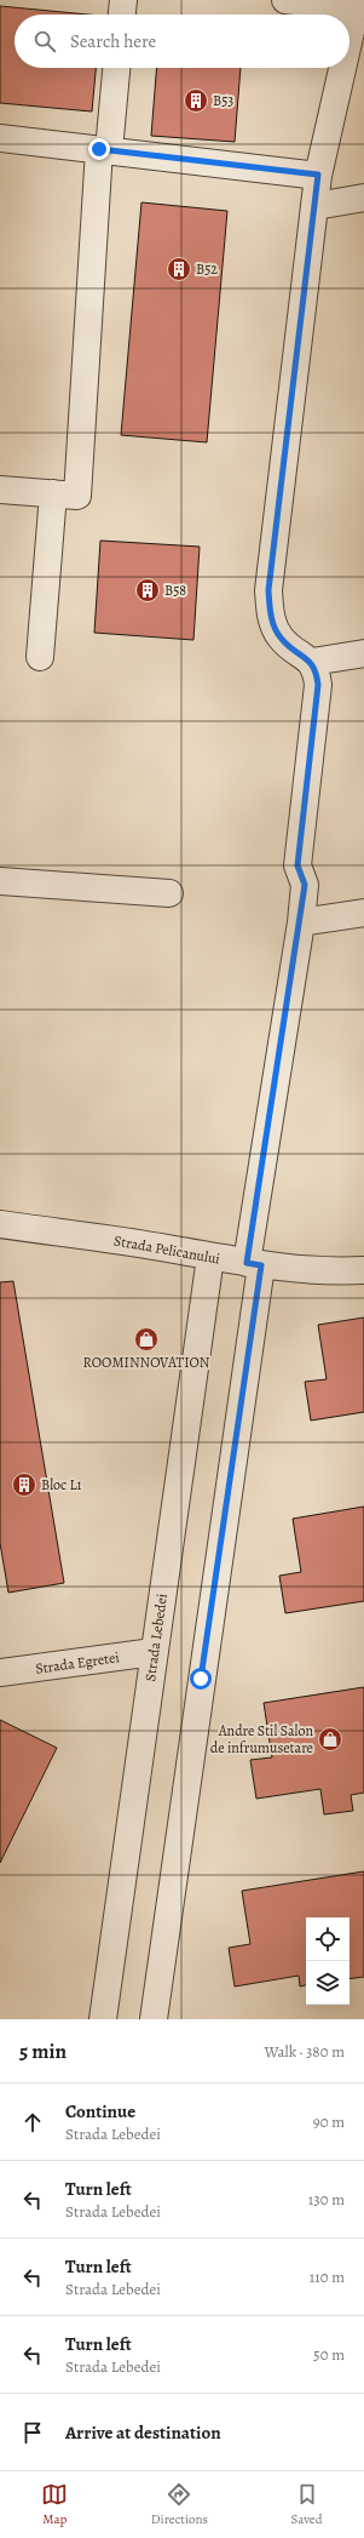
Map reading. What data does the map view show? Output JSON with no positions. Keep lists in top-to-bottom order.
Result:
{
  "streets": {
    "street": ["Strada Pelicanului", "Strada Lebedei", "Strada Egretei"]
  },
  "crossings": [
    ["Strada Pelicanului", "Strada Lebedei"],
    ["Strada Lebedei", "Strada Egretei"]
  ],
  "places": {
    "building": [
      "B53",
      "B52",
      "B58",
      "Bloc L1"
    ],
    "shop": ["ROOMINNOVATION", "Andre Stil Salon de infrumusetare"]
  },
  "page": {
    "search": "Search here",
    "heading": ["5 min", "Walk · 380 m"],
    "list": [
      ["Continue", "Strada Lebedei", "90 m"],
      ["Turn left", "Strada Lebedei", "130 m"],
      ["Turn left", "Strada Lebedei", "110 m"],
      ["Turn left", "Strada Lebedei", "50 m"],
      "Arrive at destination"
    ],
    "nav": ["Map", "Directions", "Saved"]
  }
}
